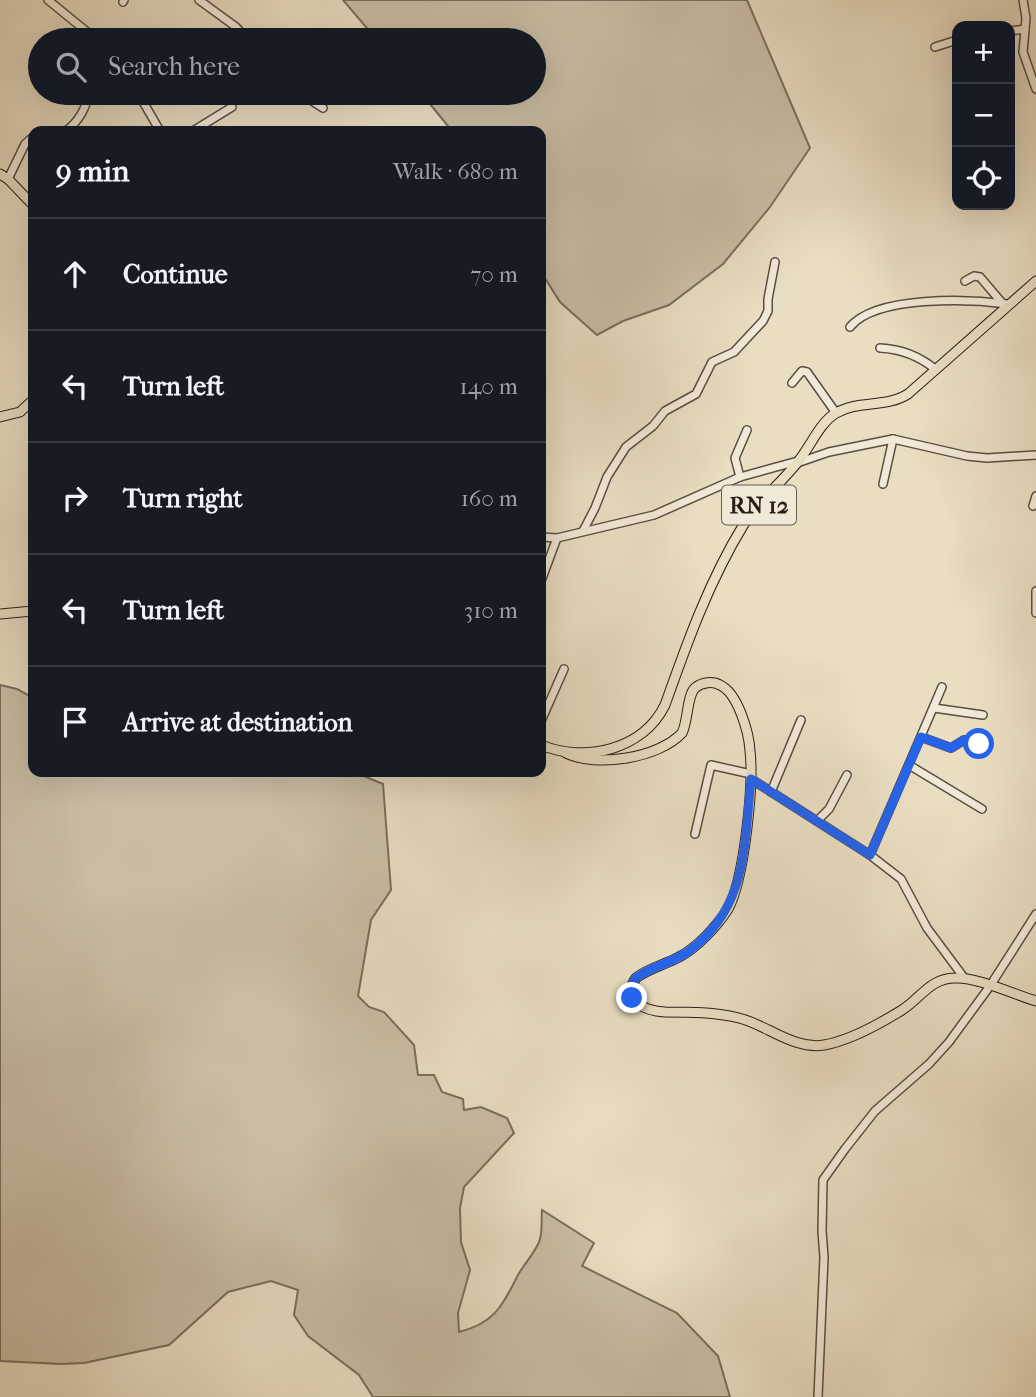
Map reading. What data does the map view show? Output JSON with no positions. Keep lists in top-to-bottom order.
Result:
{
  "streets": {
    "main road": ["RN 12"]
  },
  "page": {
    "map_buttons": ["+", "−"],
    "search": "Search here",
    "heading": ["9 min", "Walk · 680 m"],
    "list": [
      ["Continue", "70 m"],
      ["Turn left", "140 m"],
      ["Turn right", "160 m"],
      ["Turn left", "310 m"],
      "Arrive at destination"
    ]
  }
}
